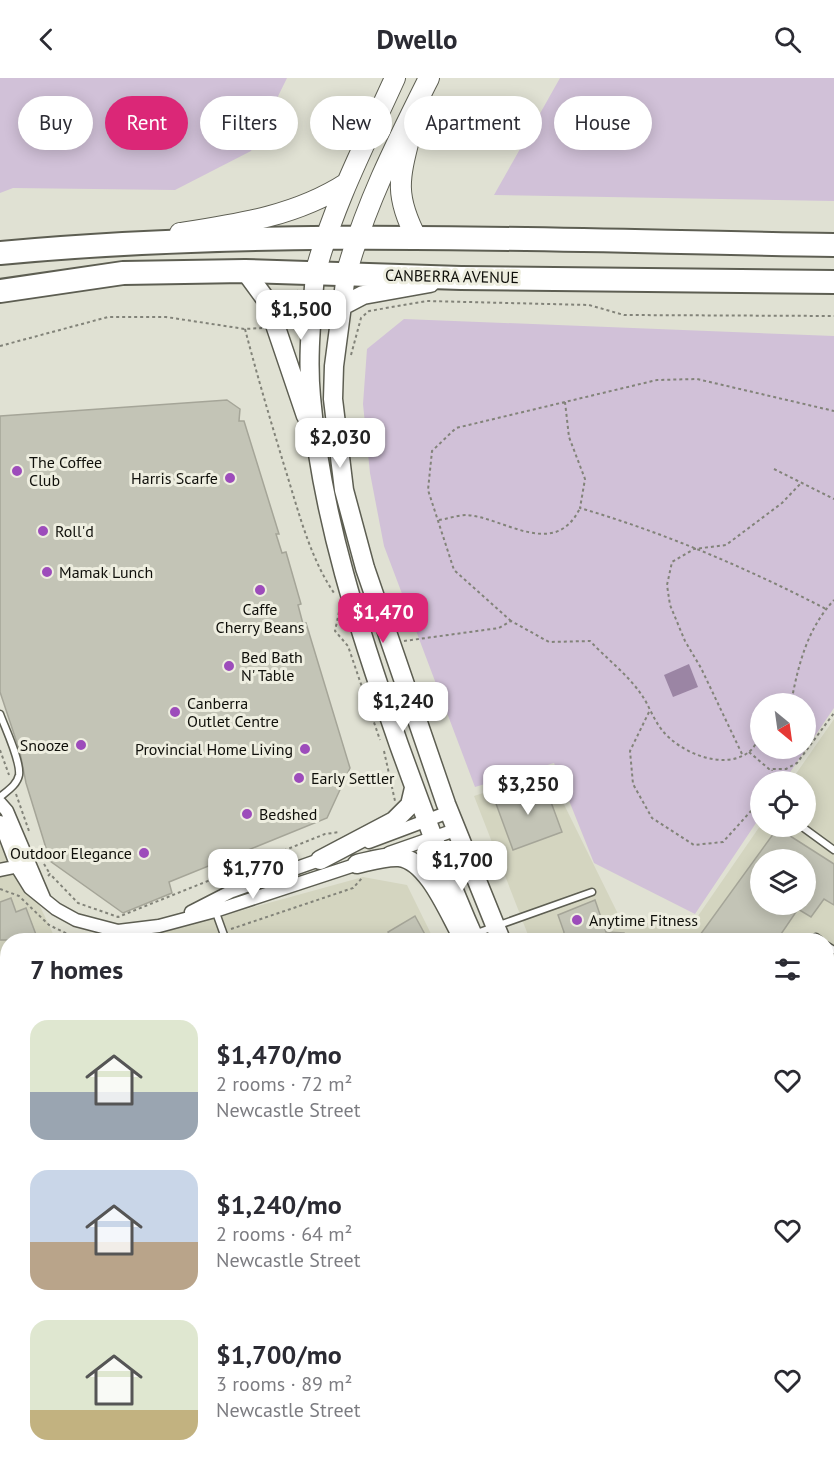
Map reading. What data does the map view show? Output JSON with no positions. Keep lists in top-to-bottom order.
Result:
{
  "streets": {
    "highway": ["CANBERRA AVENUE"]
  },
  "places": [
    "The Coffee Club",
    "Harris Scarfe",
    "Roll'd",
    "Mamak Lunch",
    "Caffe Cherry Beans",
    "Bed Bath N' Table",
    "Canberra Outlet Centre",
    "Snooze",
    "Provincial Home Living",
    "Early Settler",
    "Bedshed",
    "Outdoor Elegance",
    "Anytime Fitness"
  ],
  "north": "bottom right",
  "page": {
    "header": "Dwello",
    "chip": [
      "Buy",
      "Rent",
      "Filters",
      "New",
      "Apartment",
      "House"
    ],
    "price": [
      "$1,500",
      "$2,030",
      "$1,470",
      "$1,240",
      "$3,250",
      "$1,700",
      "$1,770"
    ],
    "heading": "7 homes",
    "list": [
      {
        "name": "$1,470/mo",
        "note": "2 rooms · 72 m² · Newcastle Street"
      },
      {
        "name": "$1,240/mo",
        "note": "2 rooms · 64 m² · Newcastle Street"
      },
      {
        "name": "$1,700/mo",
        "note": "3 rooms · 89 m² · Newcastle Street"
      }
    ]
  }
}
